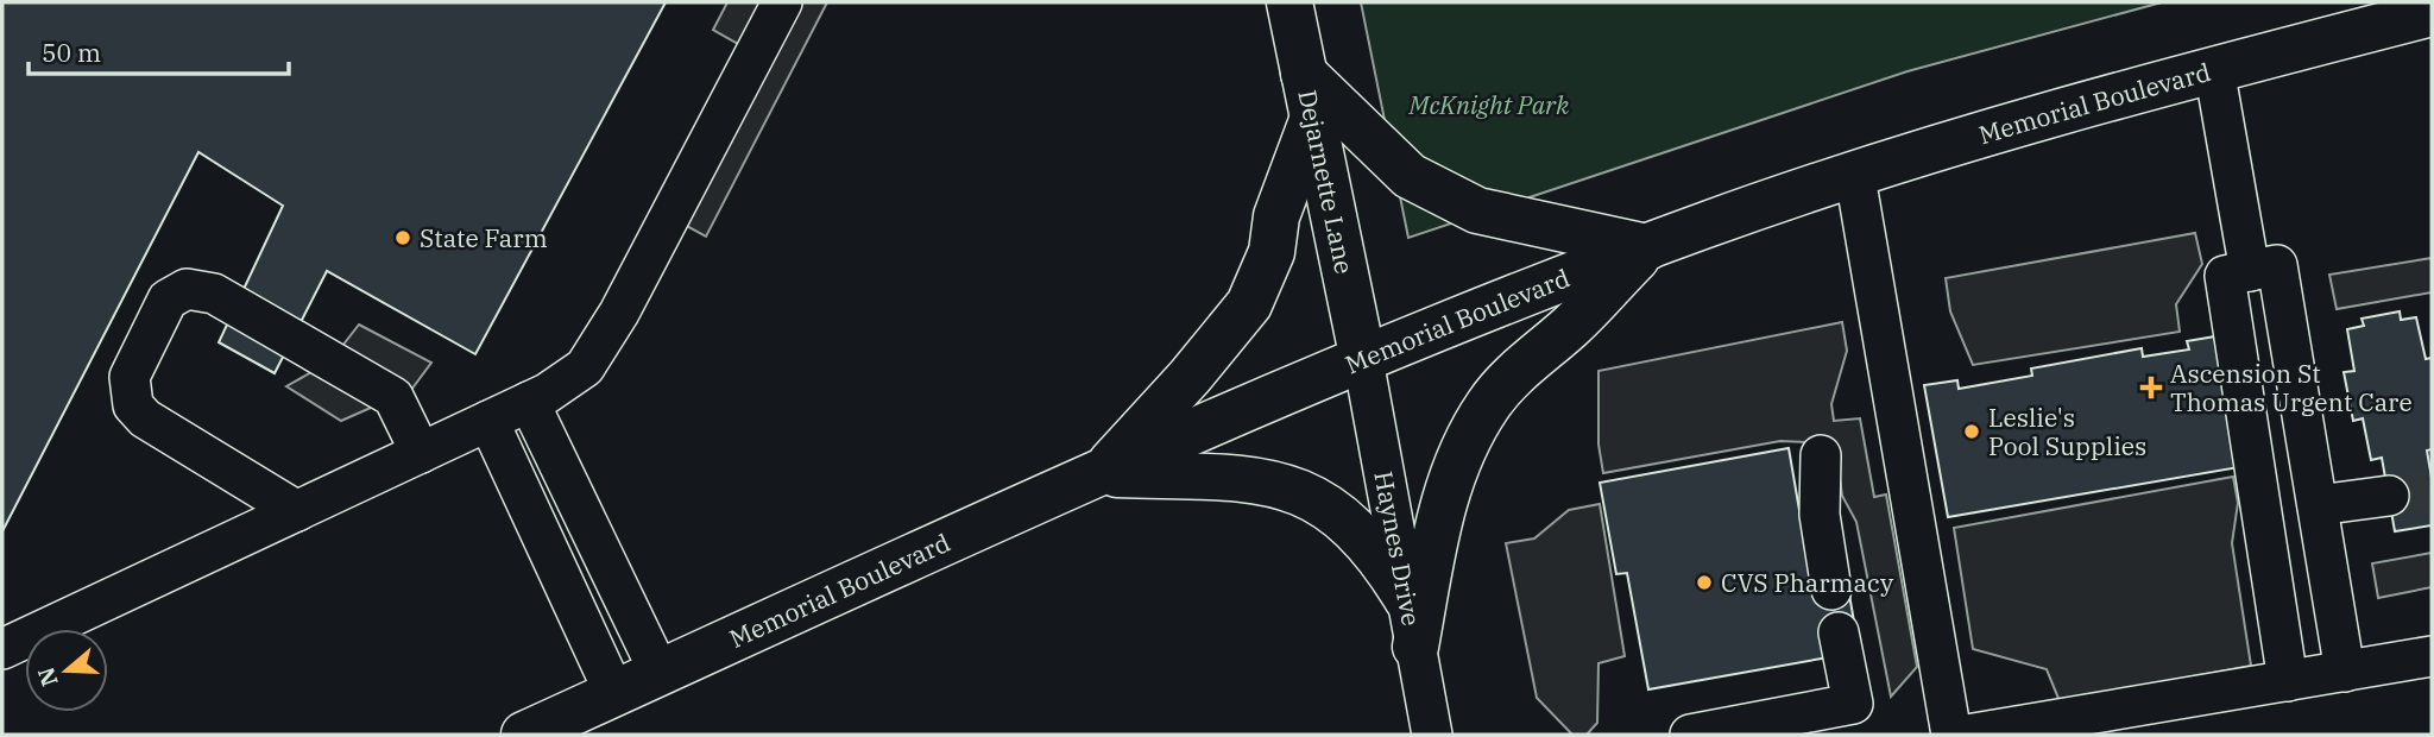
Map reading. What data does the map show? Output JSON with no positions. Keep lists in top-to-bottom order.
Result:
{
  "streets": {
    "main road": ["Memorial Boulevard", "Dejarnette Lane"],
    "street": ["Haynes Drive"]
  },
  "crossings": [
    ["Memorial Boulevard", "Dejarnette Lane"],
    ["Memorial Boulevard", "Haynes Drive"],
    ["Dejarnette Lane", "Haynes Drive"]
  ],
  "parks": ["McKnight Park"],
  "places": {
    "other": ["State Farm", "Leslie's Pool Supplies", "CVS Pharmacy"],
    "health": ["Ascension St Thomas Urgent Care"]
  },
  "scale_bar": "50 m",
  "north": "left"
}
